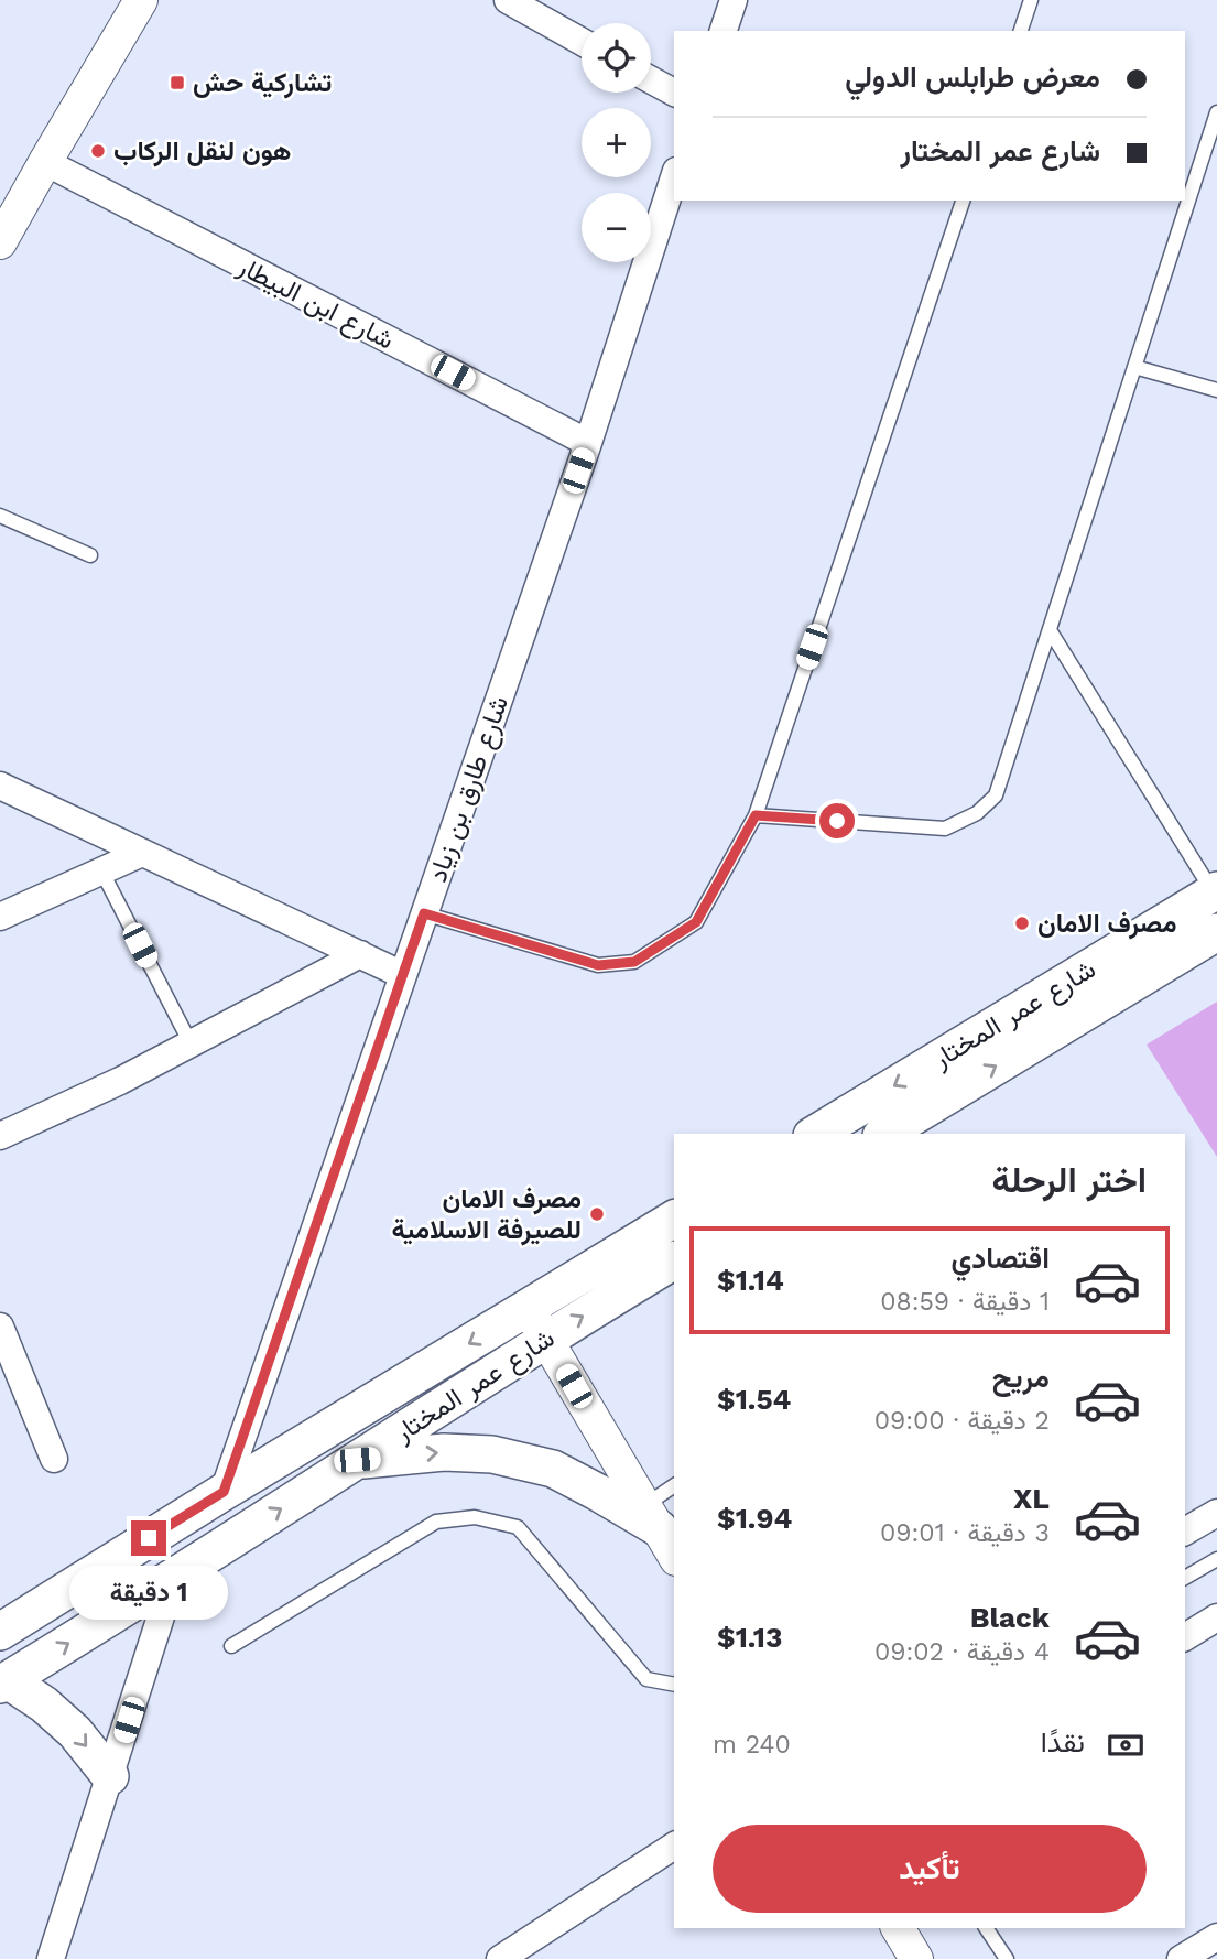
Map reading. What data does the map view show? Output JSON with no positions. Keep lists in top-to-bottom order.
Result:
{
  "streets": {
    "main road": ["شارع عمر المختار"],
    "street": ["شارع ابن البيطار", "شارع طارق بن زياد"]
  },
  "crossings": [
    ["شارع ابن البيطار", "شارع طارق بن زياد"],
    ["شارع طارق بن زياد", "شارع عمر المختار"]
  ],
  "places": {
    "transit": ["تشاركية حش"],
    "other": ["هون لنقل الركاب", "مصرف الامان", "مصرف الامان للصيرفة الاسلامية"]
  },
  "page": {
    "map_buttons": ["+", "−"],
    "banner": ["معرض طرابلس الدولي", "شارع عمر المختار"],
    "heading": "اختر الرحلة",
    "list": [
      {
        "name": "اقتصادي",
        "note": "1 دقيقة · 08:59",
        "value": "$1.14"
      },
      {
        "name": "مريح",
        "note": "2 دقيقة · 09:00",
        "value": "$1.54"
      },
      {
        "name": "XL",
        "note": "3 دقيقة · 09:01",
        "value": "$1.94"
      },
      {
        "name": "Black",
        "note": "4 دقيقة · 09:02",
        "value": "$1.13"
      }
    ],
    "bubble": "1 دقيقة",
    "pay": ["نقدًا", "240 m"],
    "buttons": "تأكيد"
  }
}
